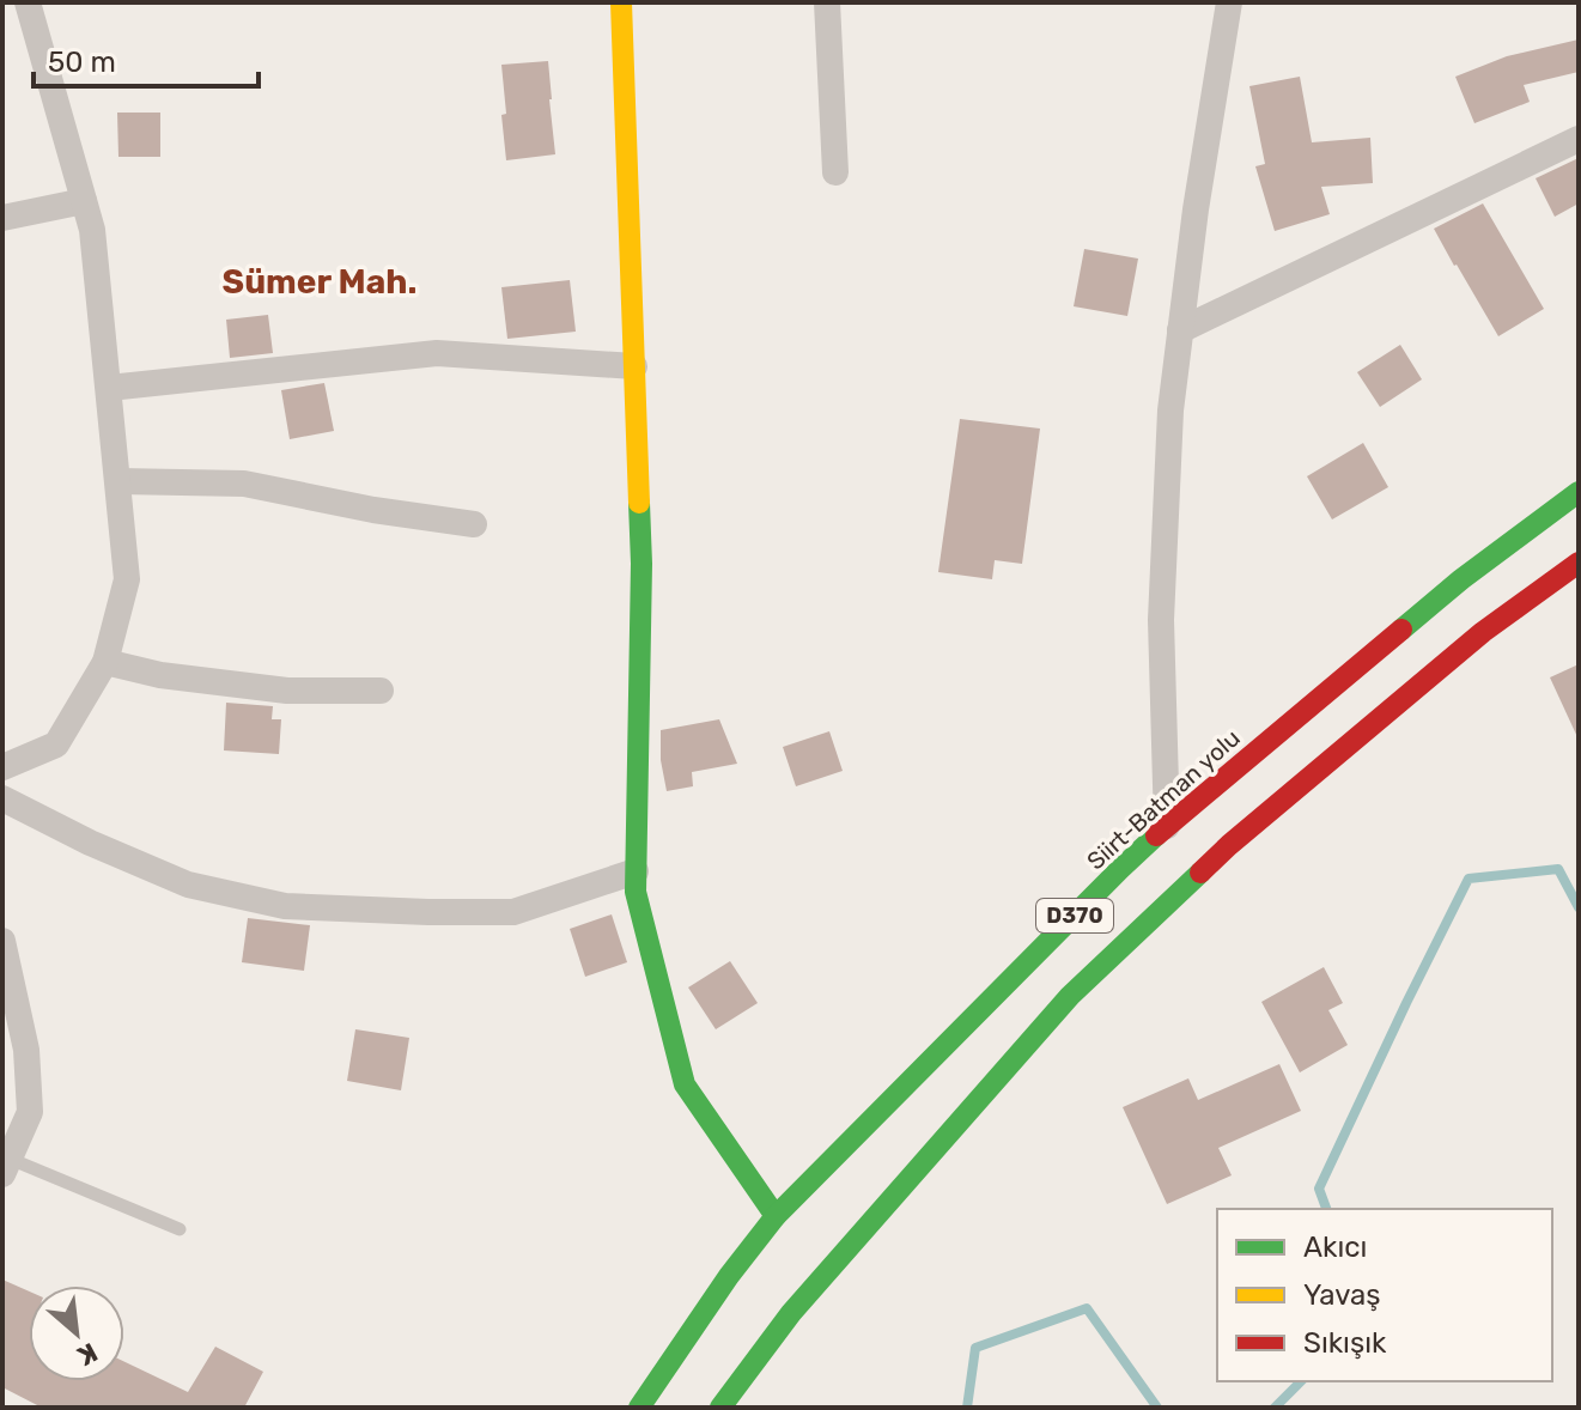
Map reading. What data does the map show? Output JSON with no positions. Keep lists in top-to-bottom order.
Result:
{
  "streets": {
    "main road": ["Siirt-Batman yolu", "D370"]
  },
  "districts": ["Sümer Mah."],
  "legend": ["Akıcı", "Yavaş", "Sıkışık"],
  "scale_bar": "50 m",
  "north": "bottom right"
}
